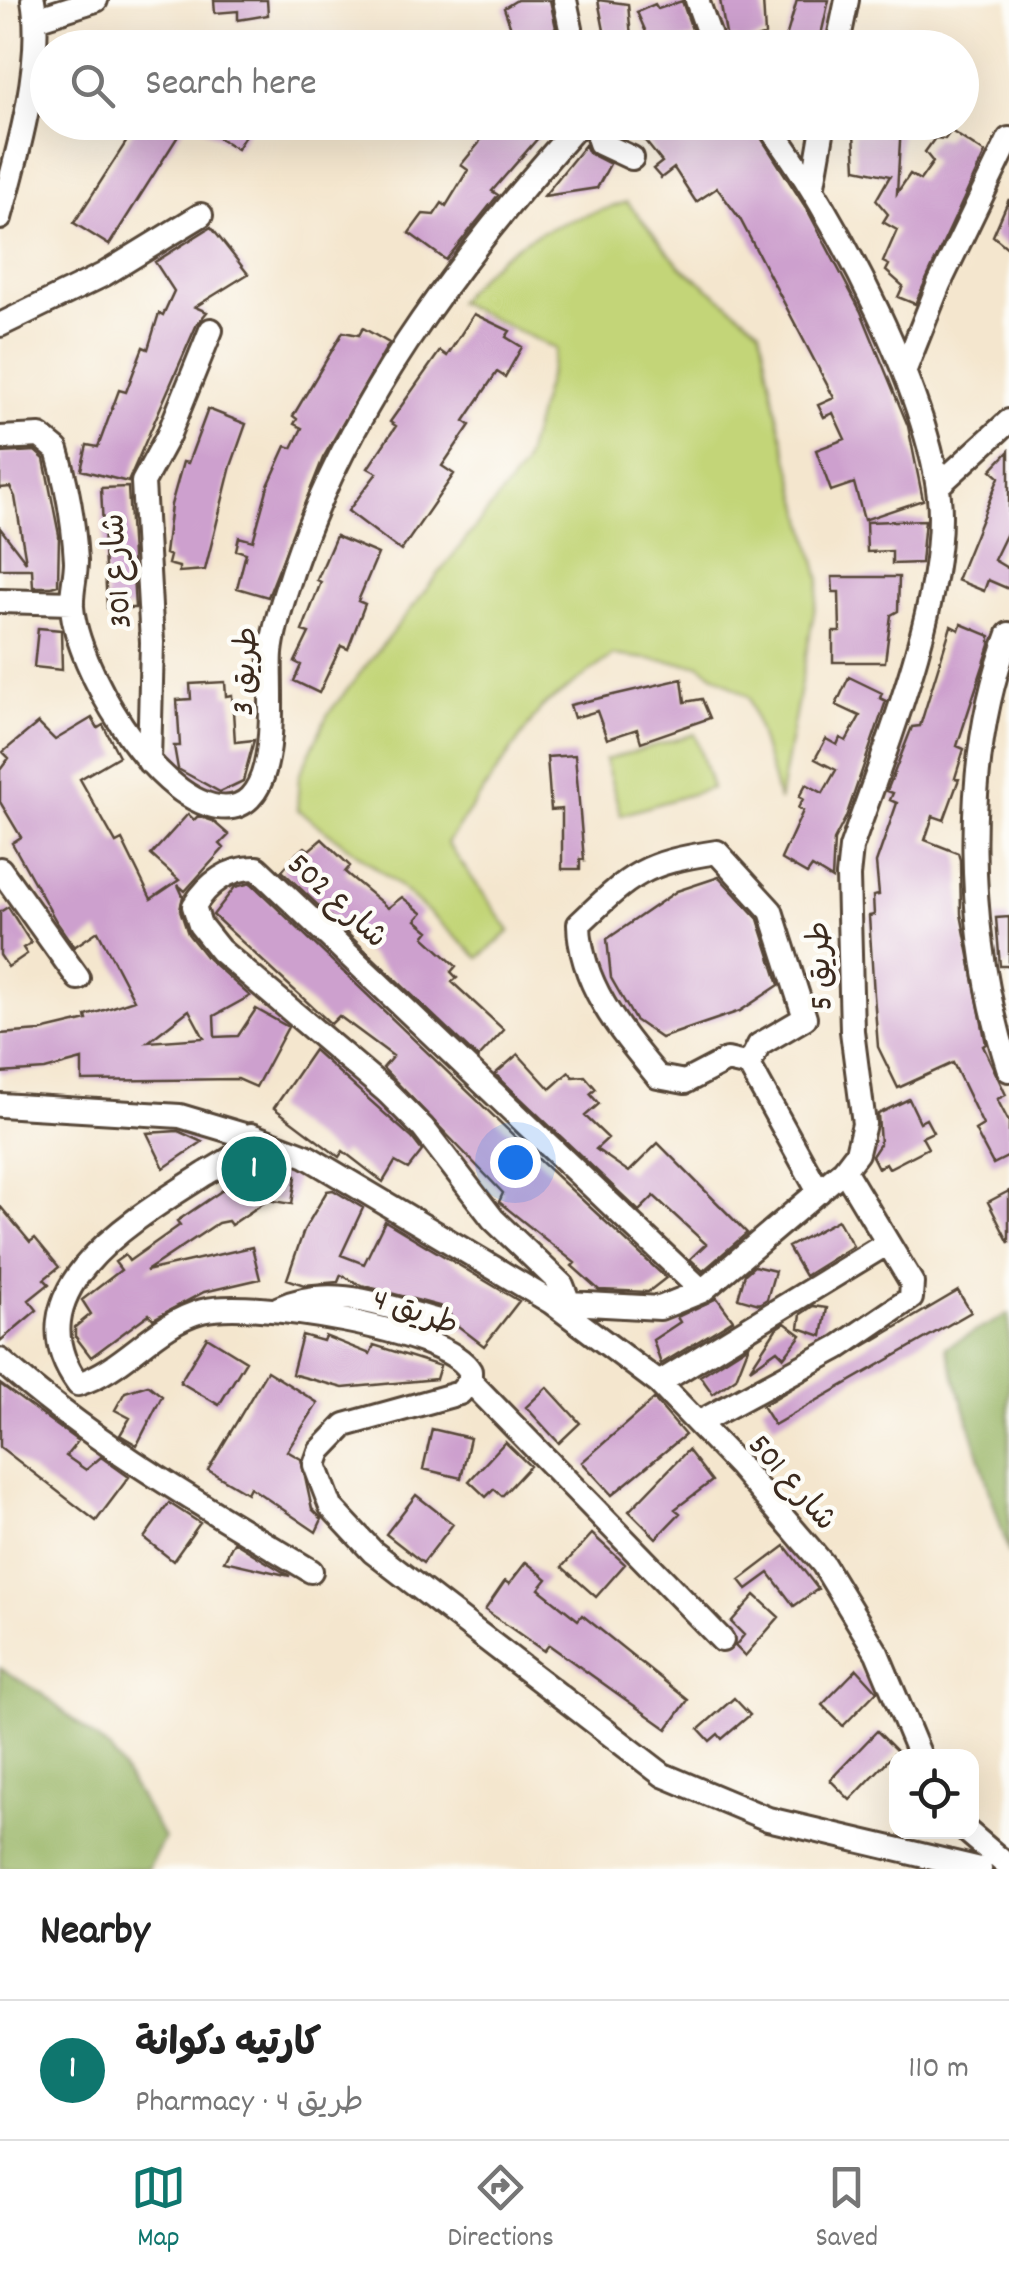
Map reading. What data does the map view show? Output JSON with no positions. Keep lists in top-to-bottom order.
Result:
{
  "streets": {
    "street": [
      "شارع 301",
      "طريق 3",
      "شارع 502",
      "طريق 5",
      "طريق 4",
      "شارع 501"
    ]
  },
  "crossings": [
    ["شارع 301", "طريق 3"],
    ["شارع 502", "طريق 5"],
    ["شارع 502", "شارع 501"],
    ["طريق 5", "طريق 4"],
    ["طريق 5", "شارع 501"]
  ],
  "page": {
    "search": "Search here",
    "pins": "1",
    "heading": "Nearby",
    "list": [
      {
        "mark": "1",
        "name": "كارتيه دكوانة",
        "note": "Pharmacy · طريق 4",
        "value": "110 m"
      }
    ],
    "nav": ["Map", "Directions", "Saved"]
  }
}
